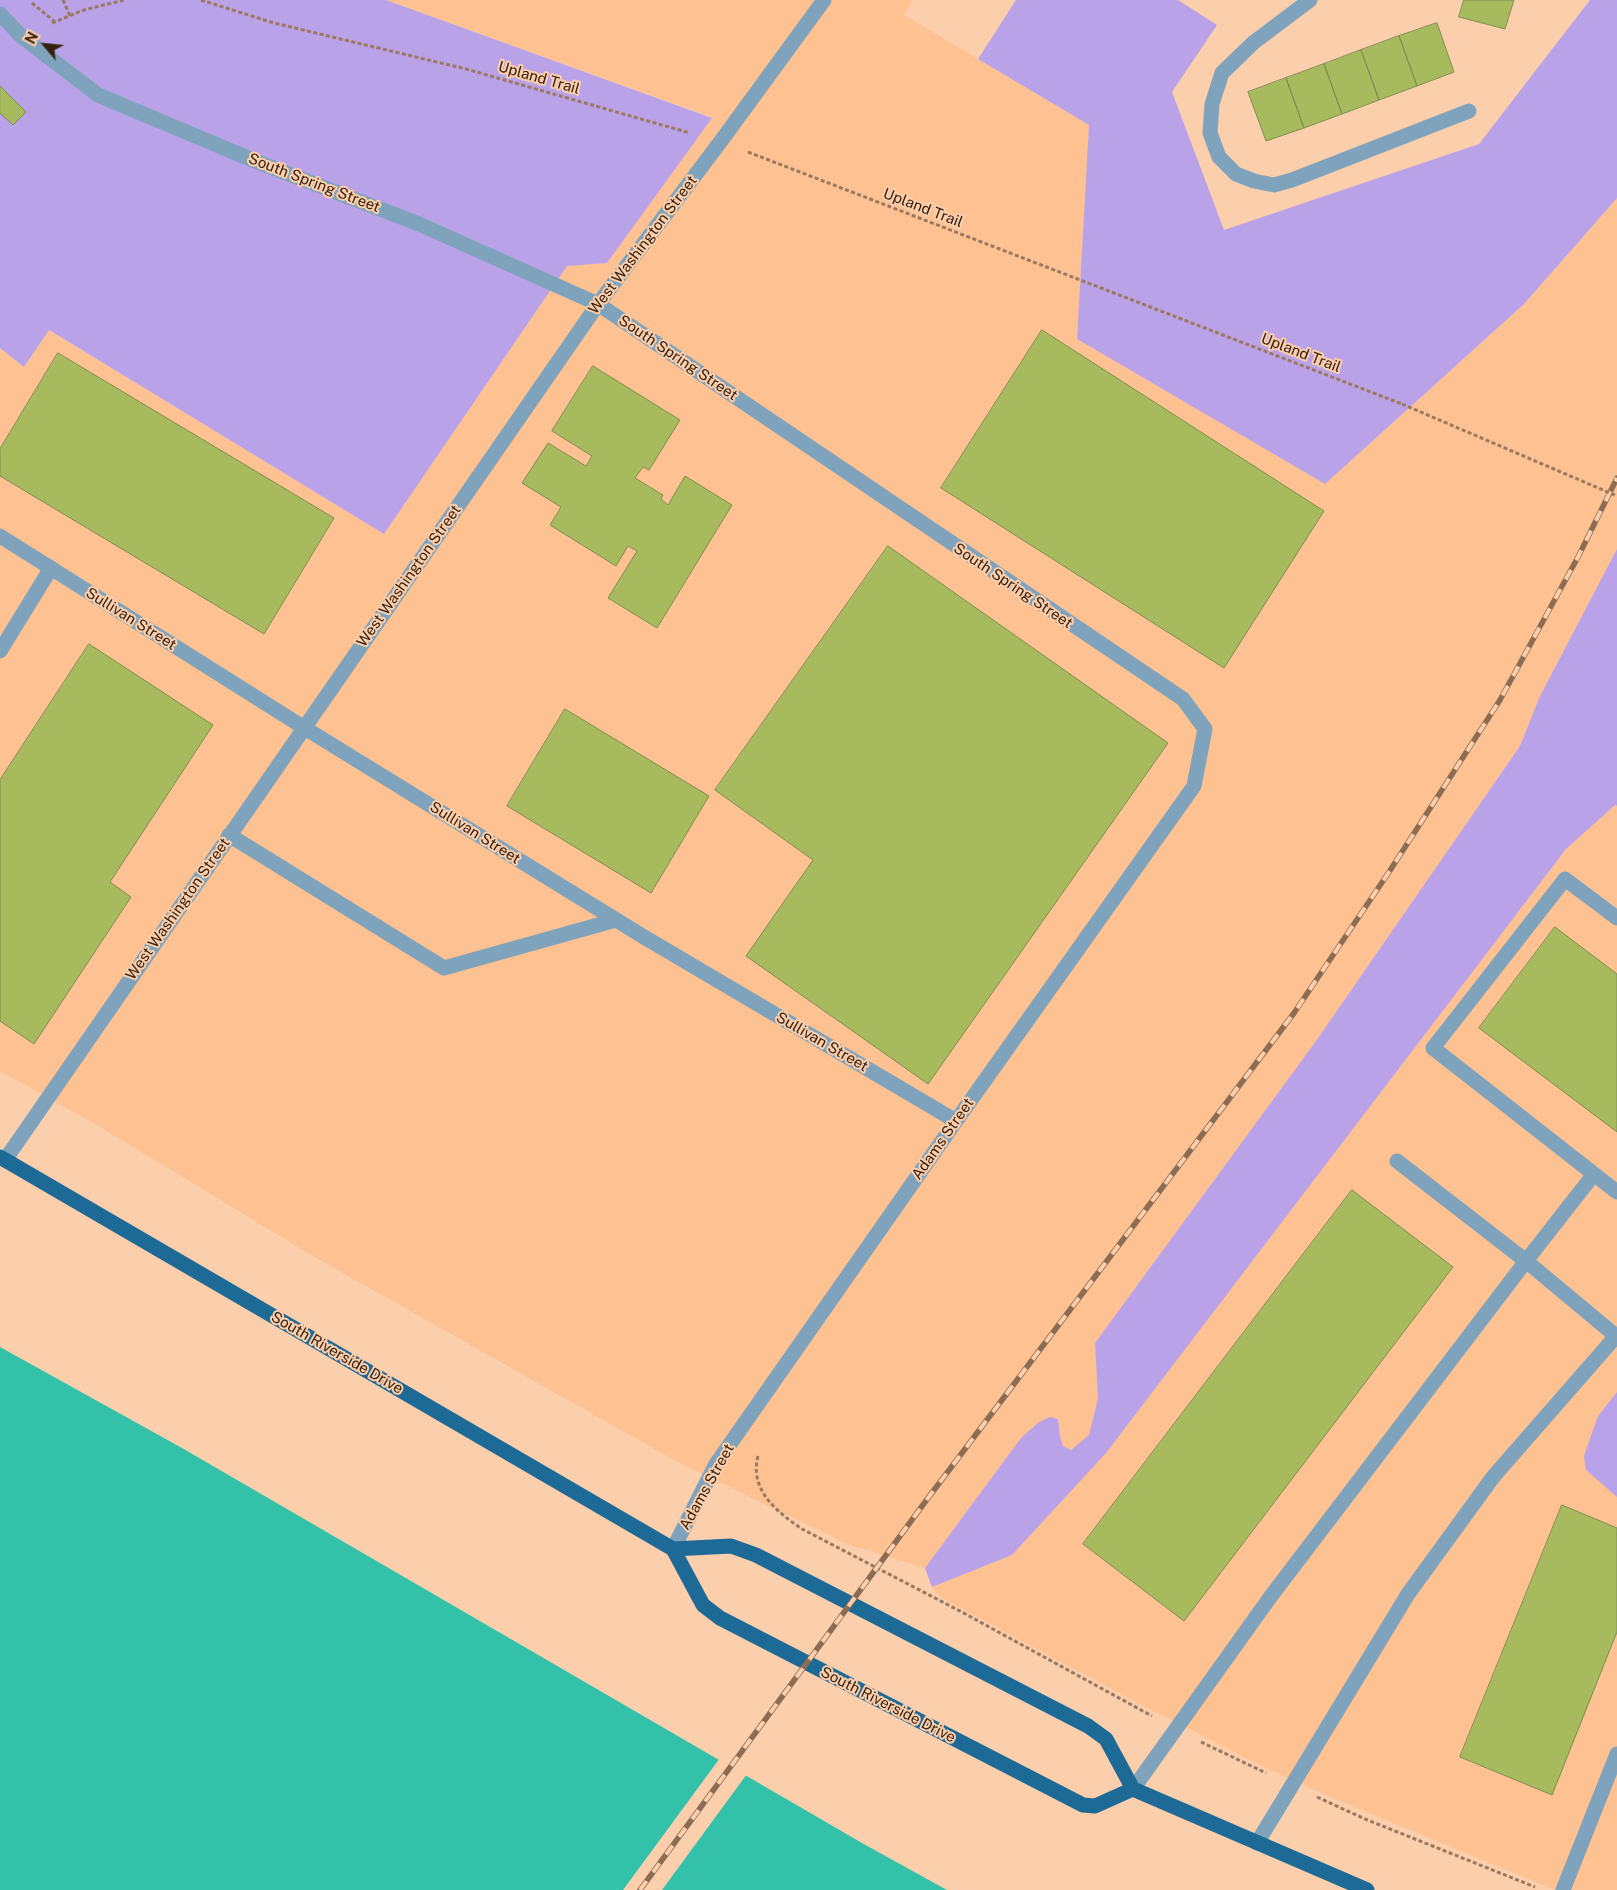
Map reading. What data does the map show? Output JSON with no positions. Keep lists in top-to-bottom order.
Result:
{
  "streets": {
    "highway": ["South Riverside Drive"],
    "street": [
      "South Spring Street",
      "West Washington Street",
      "Sullivan Street",
      "Adams Street"
    ],
    "path": ["Upland Trail"]
  },
  "crossings": [
    ["Upland Trail", "West Washington Street"],
    ["South Spring Street", "West Washington Street"],
    ["South Spring Street", "Adams Street"],
    ["West Washington Street", "Sullivan Street"],
    ["West Washington Street", "South Riverside Drive"],
    ["Sullivan Street", "Adams Street"],
    ["Adams Street", "South Riverside Drive"]
  ],
  "north": "top left"
}
